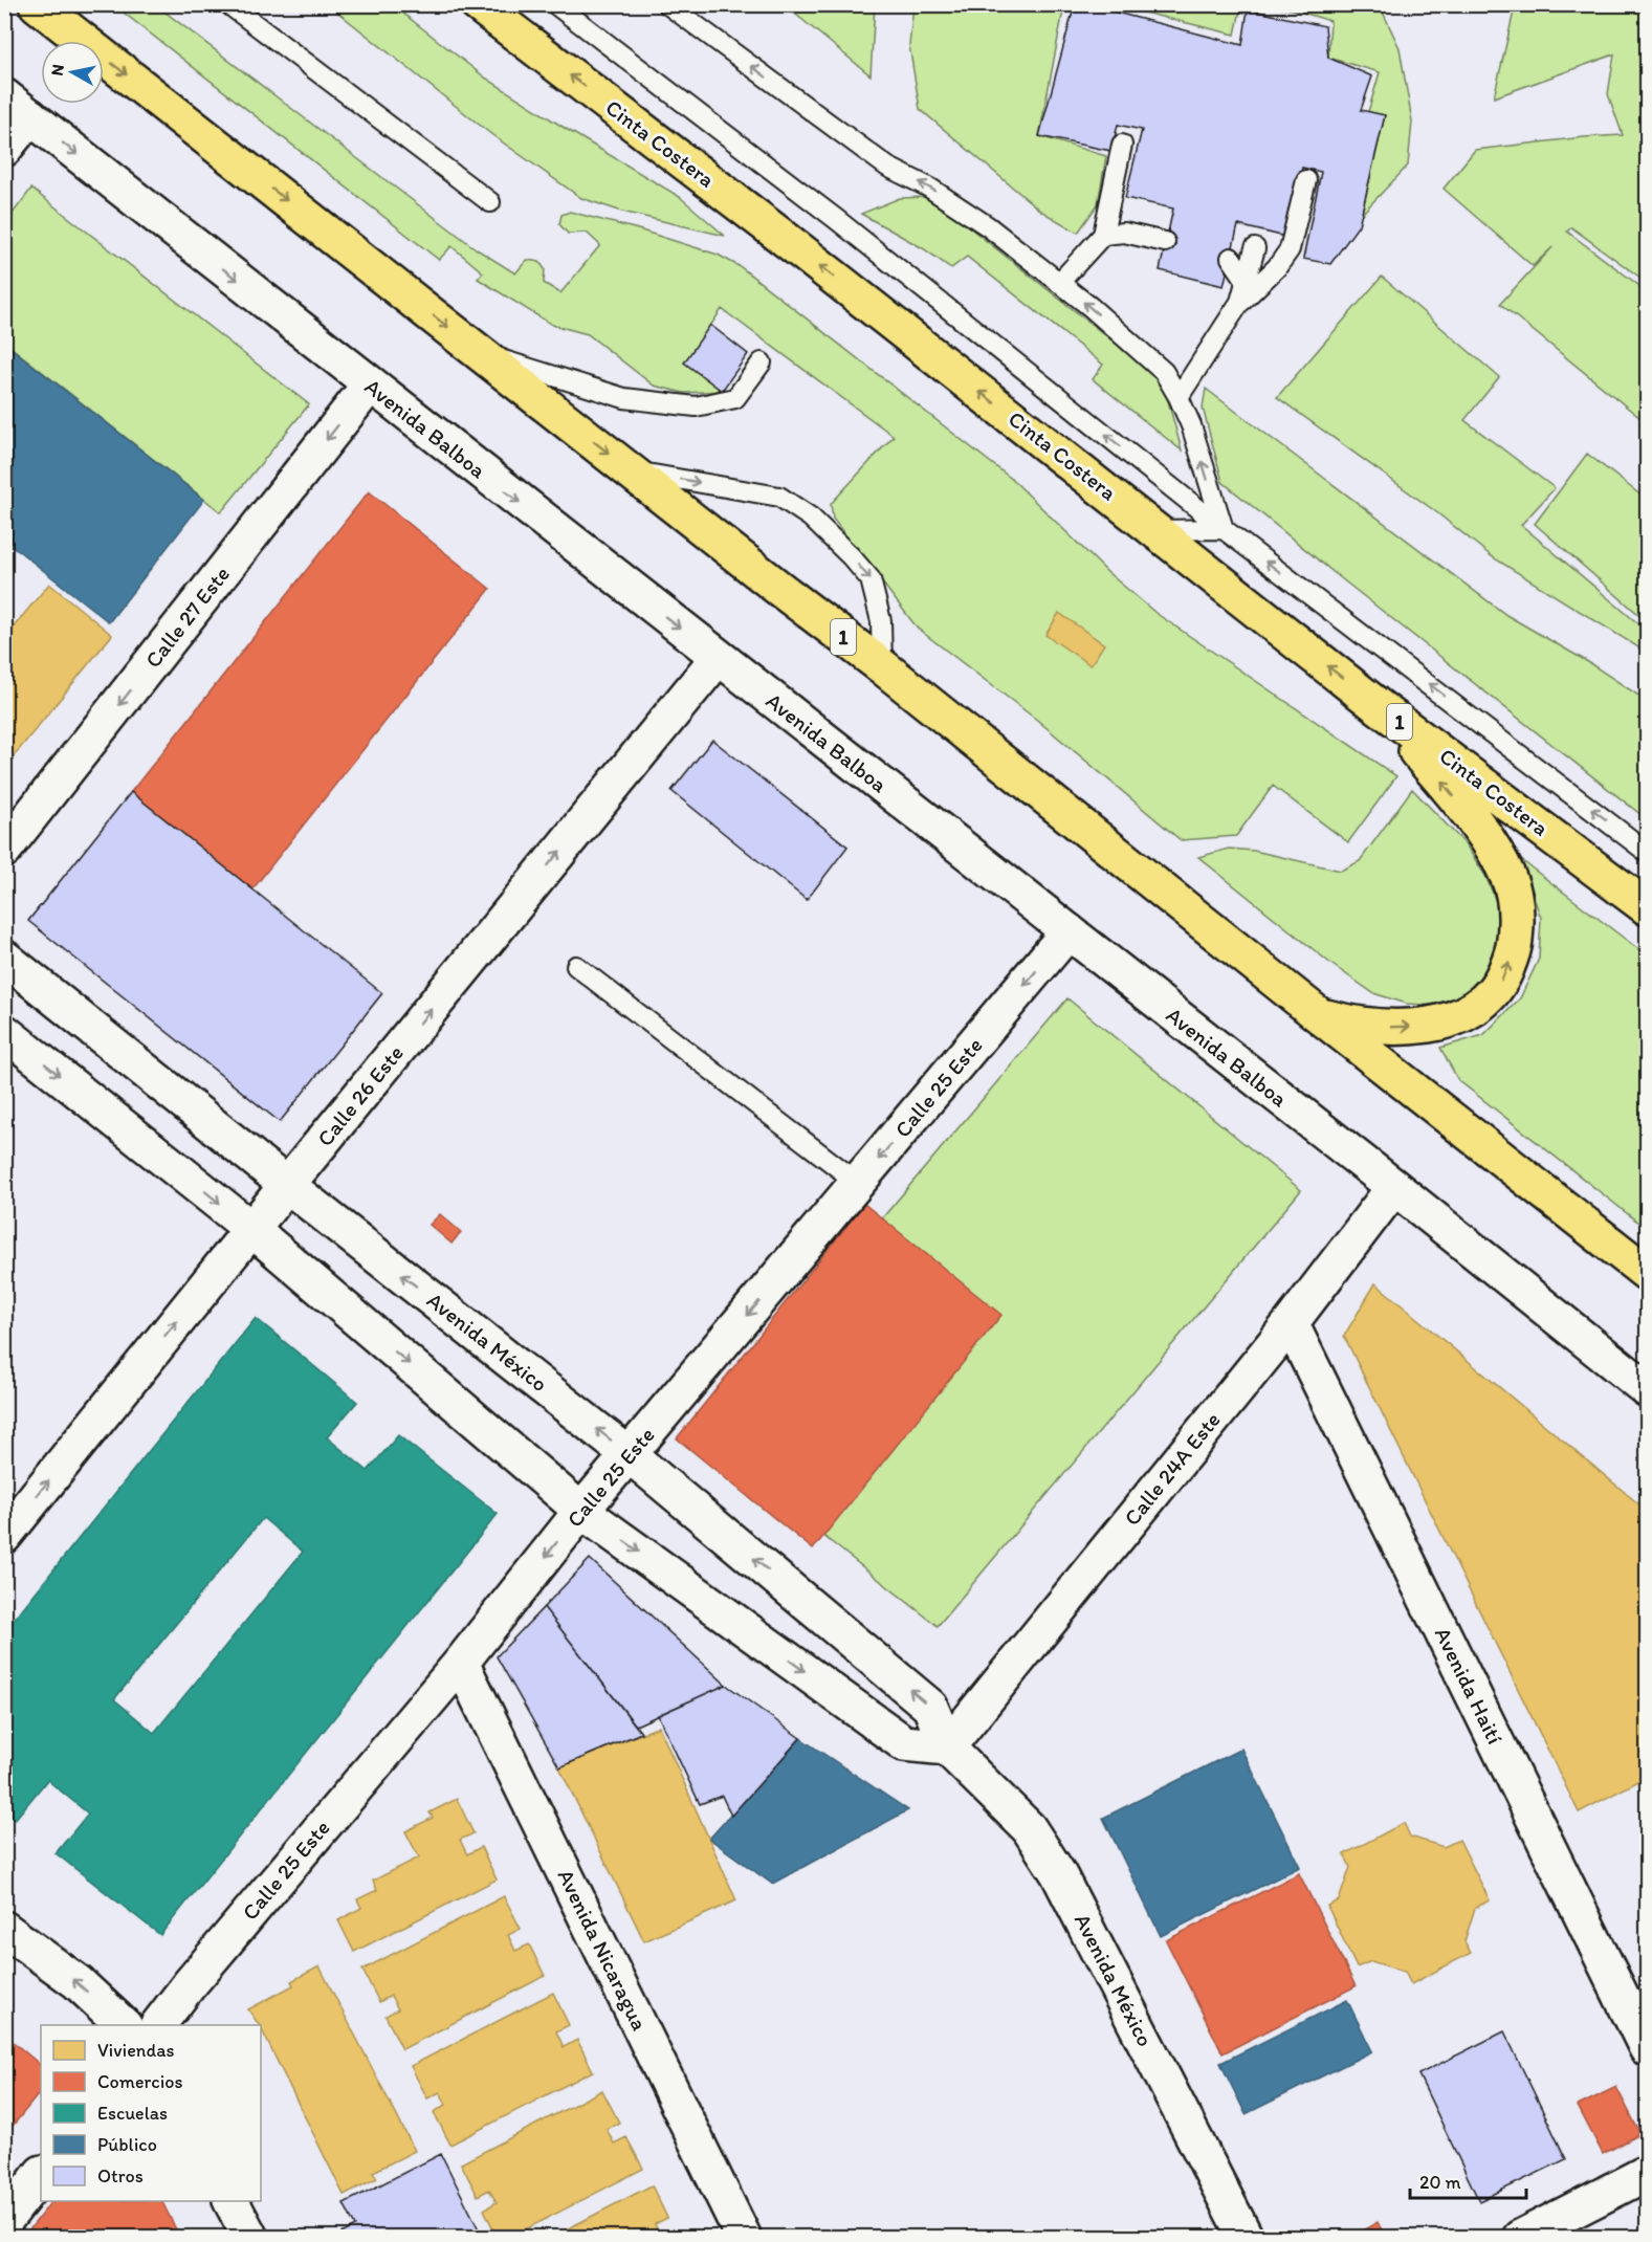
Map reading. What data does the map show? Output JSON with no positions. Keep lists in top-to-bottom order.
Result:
{
  "streets": {
    "highway": ["Cinta Costera", "1"],
    "street": [
      "Avenida Balboa",
      "Calle 27 Este",
      "Calle 25 Este",
      "Calle 26 Este",
      "Avenida México",
      "Calle 24A Este",
      "Avenida Haití",
      "Avenida Nicaragua"
    ]
  },
  "crossings": [
    ["Avenida Balboa", "Calle 27 Este"],
    ["Avenida Balboa", "Calle 25 Este"],
    ["Avenida Balboa", "Calle 26 Este"],
    ["Avenida Balboa", "Calle 24A Este"],
    ["Calle 25 Este", "Avenida México"],
    ["Calle 25 Este", "Avenida Nicaragua"],
    ["Calle 26 Este", "Avenida México"],
    ["Avenida México", "Calle 24A Este"],
    ["Calle 24A Este", "Avenida Haití"]
  ],
  "one_way": [
    "Avenida Balboa",
    "Calle 27 Este",
    "Calle 25 Este",
    "Calle 26 Este"
  ],
  "legend": [
    "Viviendas",
    "Comercios",
    "Escuelas",
    "Público",
    "Otros"
  ],
  "scale_bar": "20 m",
  "north": "left"
}
